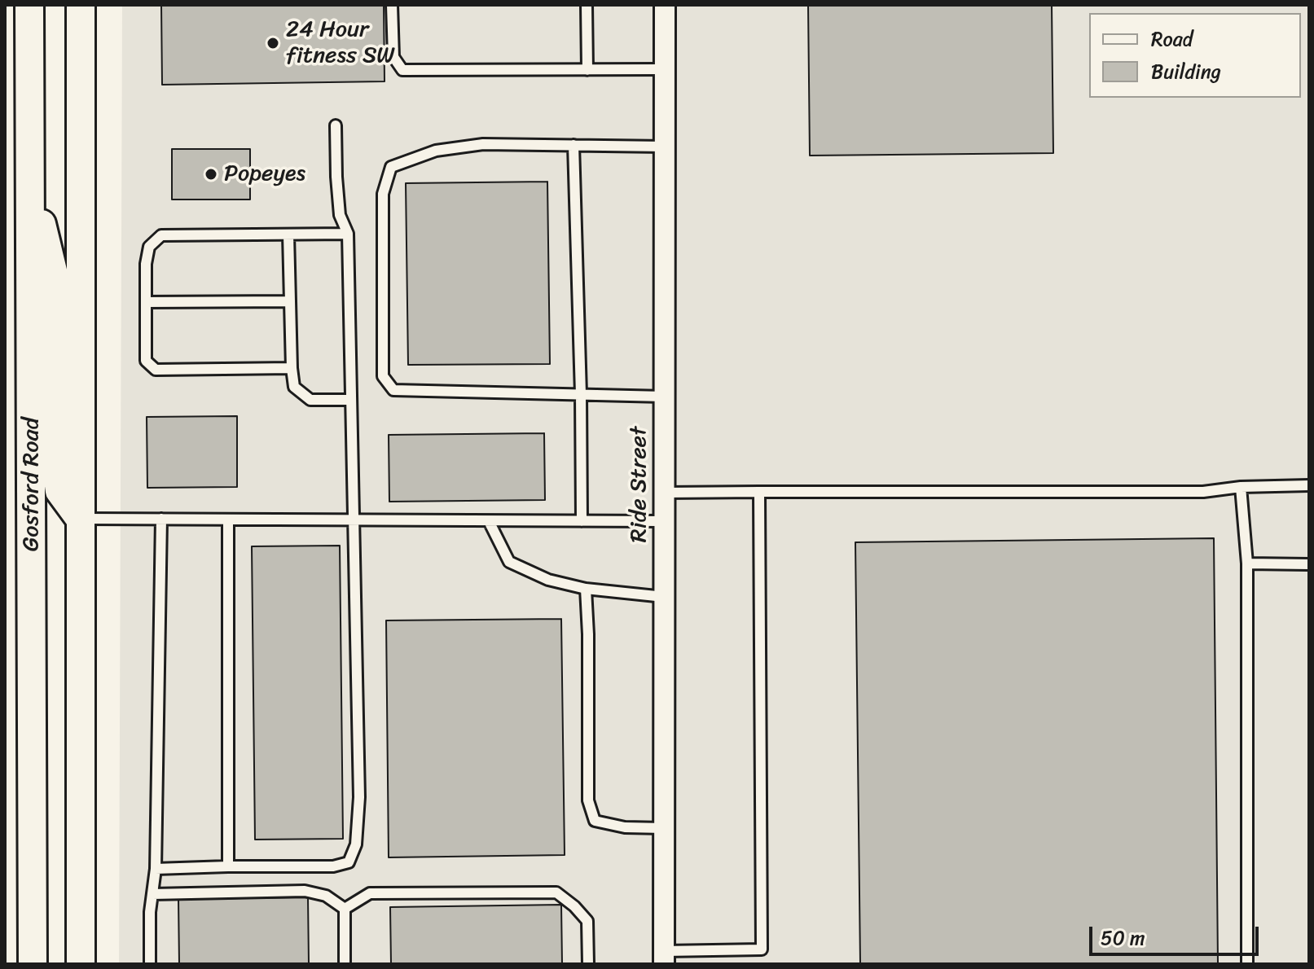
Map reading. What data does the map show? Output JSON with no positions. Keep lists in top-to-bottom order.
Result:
{
  "streets": {
    "main road": ["Gosford Road"],
    "street": ["Ride Street"]
  },
  "places": ["24 Hour fitness SW", "Popeyes"],
  "legend": ["Road", "Building"],
  "scale_bar": "50 m"
}
